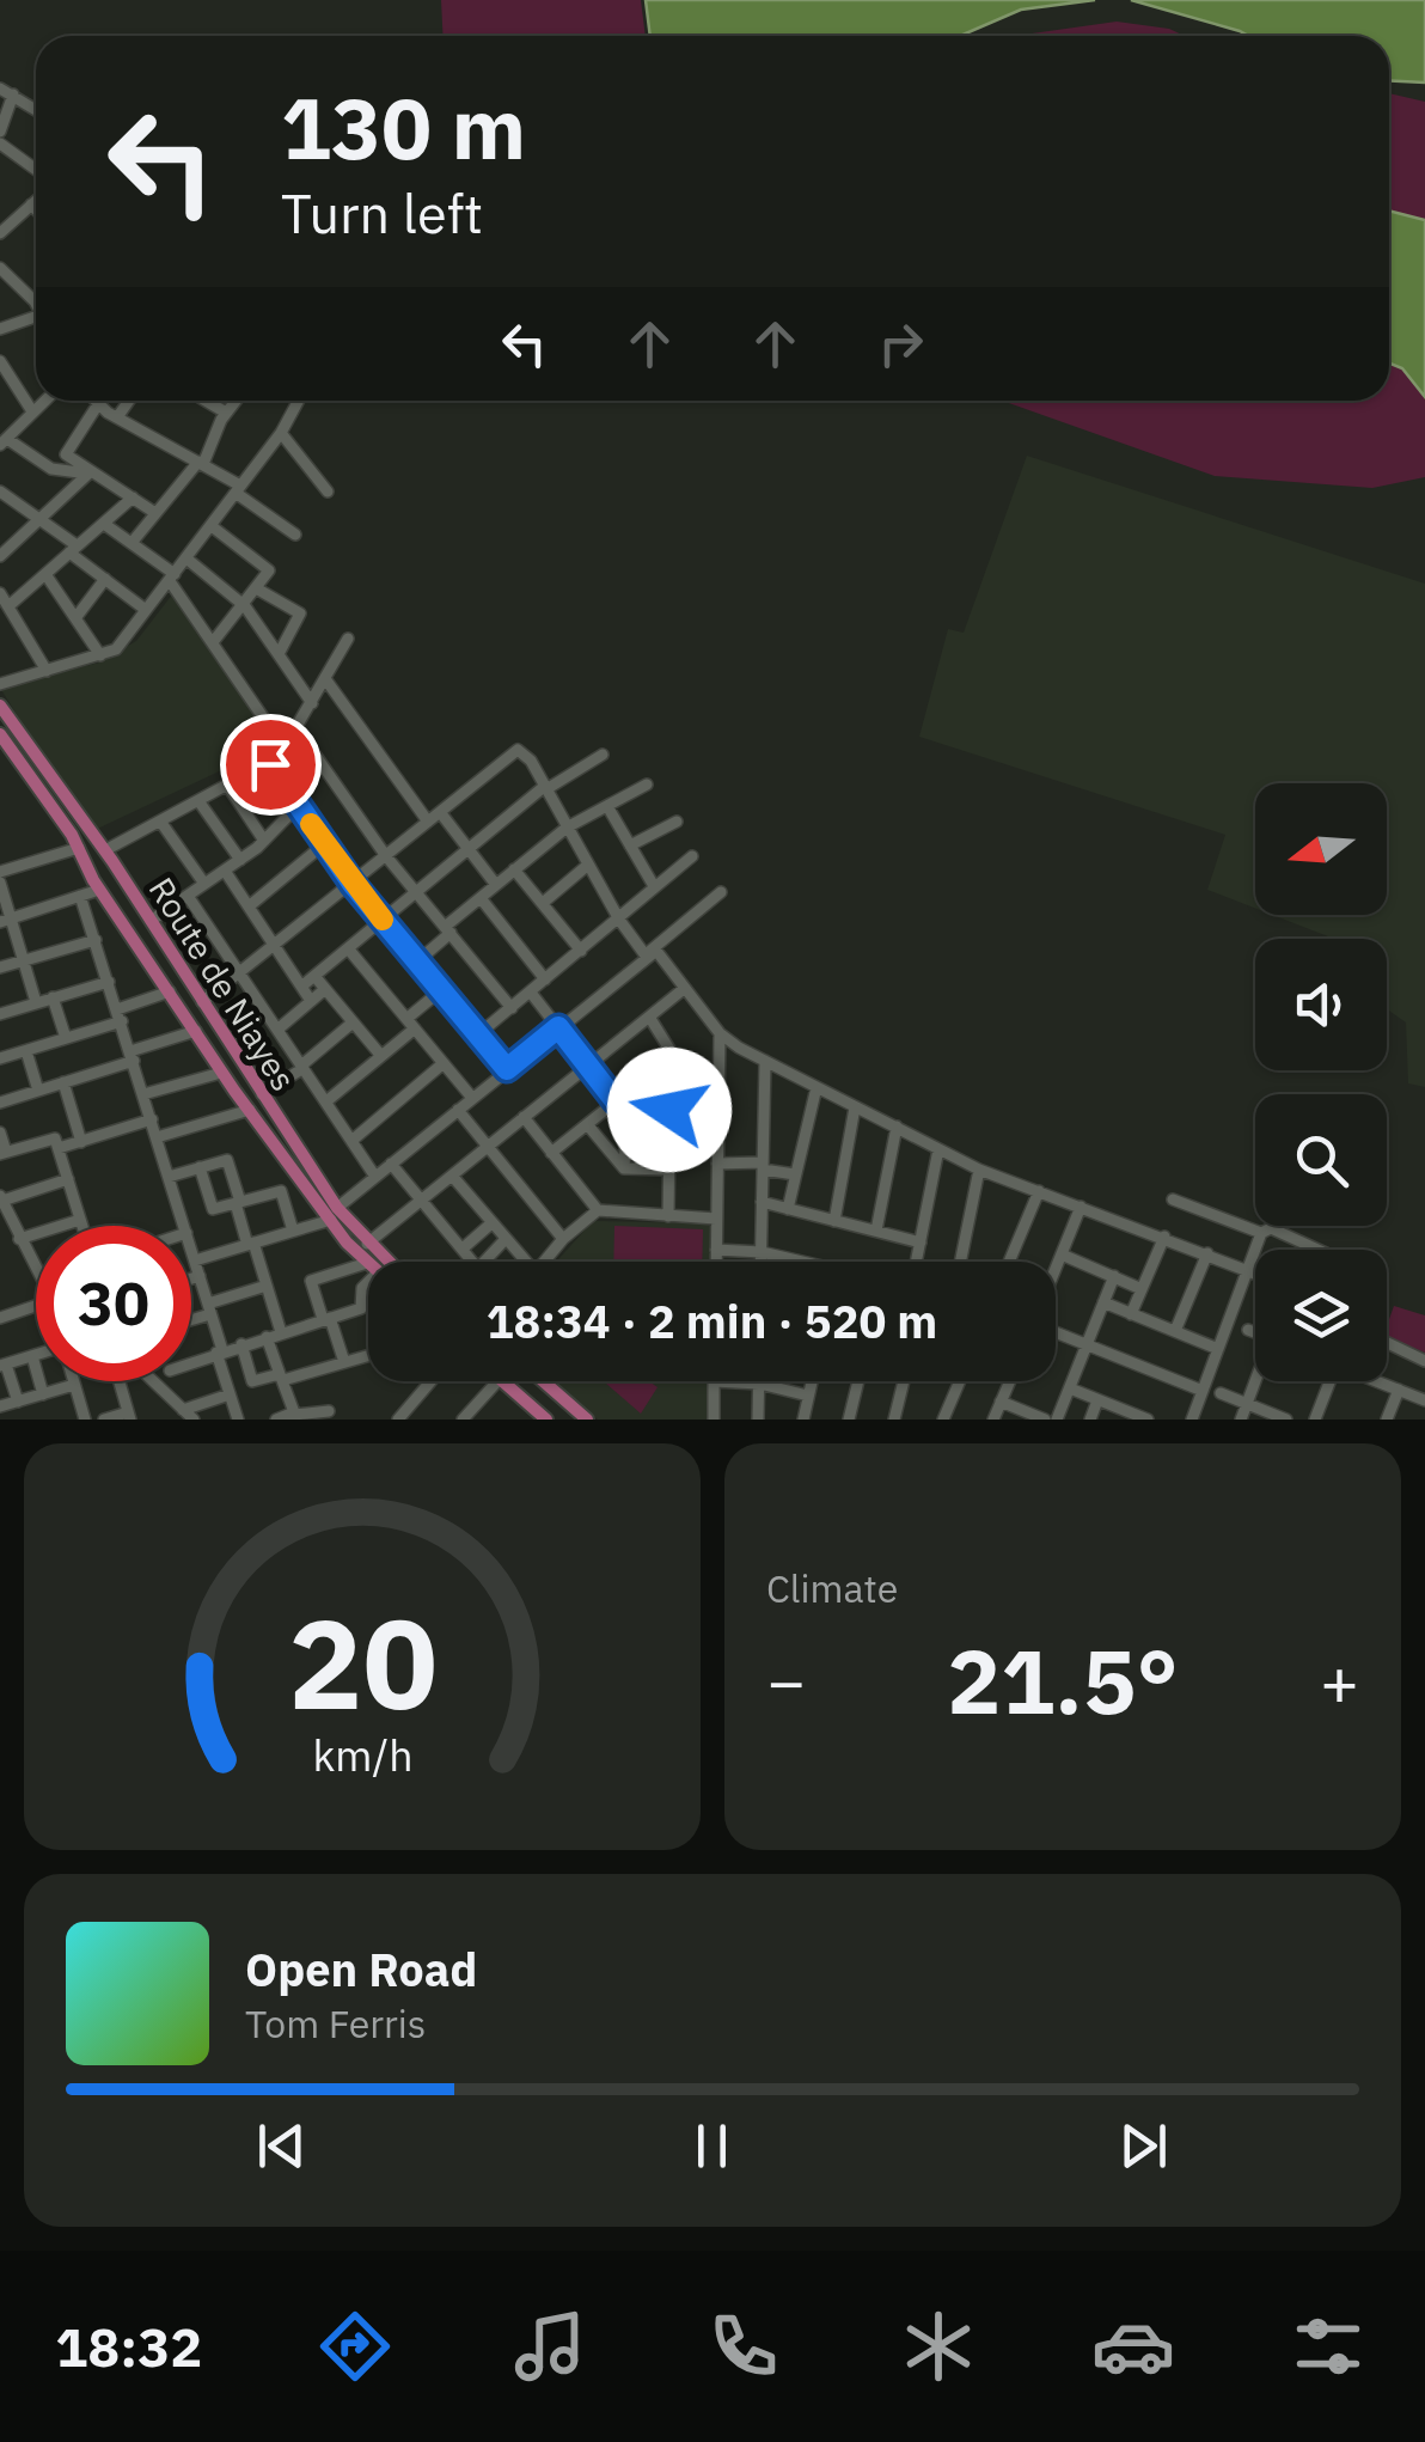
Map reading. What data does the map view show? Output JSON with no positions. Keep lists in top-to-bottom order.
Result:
{
  "streets": {
    "main road": ["Route de Niayes"]
  },
  "north": "left",
  "page": {
    "turn": ["130 m", "Turn left"],
    "limit": "30",
    "trip": "18:34 · 2 min · 520 m",
    "tile": "Climate",
    "heat": ["−", "21.5°", "+"],
    "song": ["Open Road", "Tom Ferris"],
    "tabs": "18:32",
    "gauge": ["20", "km/h"]
  }
}
